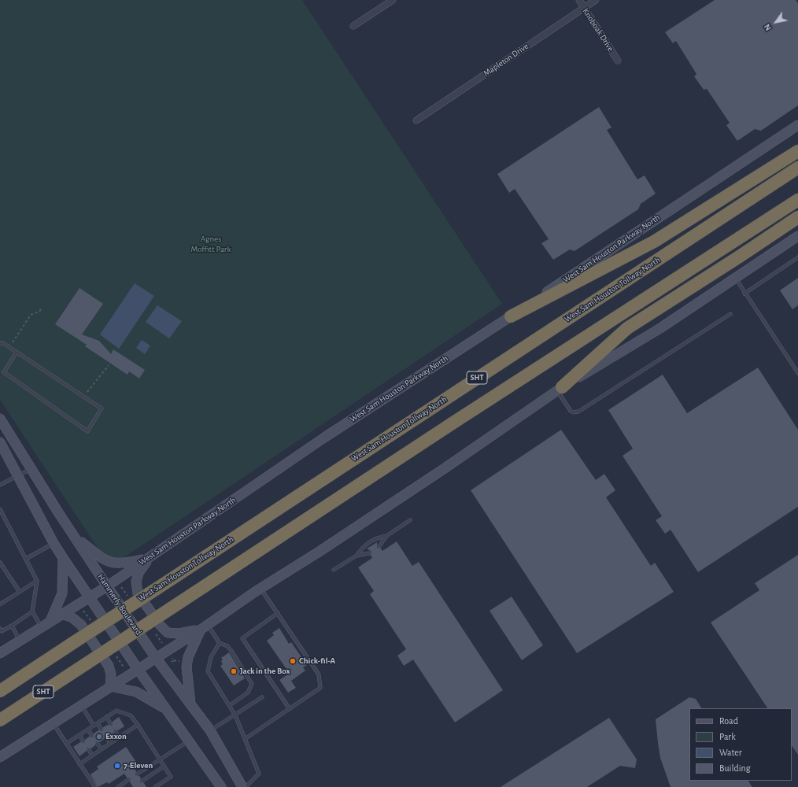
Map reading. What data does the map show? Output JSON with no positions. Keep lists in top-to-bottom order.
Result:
{
  "streets": {
    "highway": ["West Sam Houston Tollway North", "SHT"],
    "main road": ["West Sam Houston Parkway North", "Hammerly Boulevard"],
    "street": ["Knoboak Drive", "Mapleton Drive"]
  },
  "crossings": [
    ["Knoboak Drive", "Mapleton Drive"],
    ["West Sam Houston Parkway North", "Hammerly Boulevard"]
  ],
  "parks": ["Agnes Moffitt Park"],
  "places": [
    "Chick-fil-A",
    "Jack in the Box",
    "Exxon",
    "7-Eleven"
  ],
  "legend": [
    "Road",
    "Park",
    "Water",
    "Building"
  ],
  "north": "bottom left"
}
